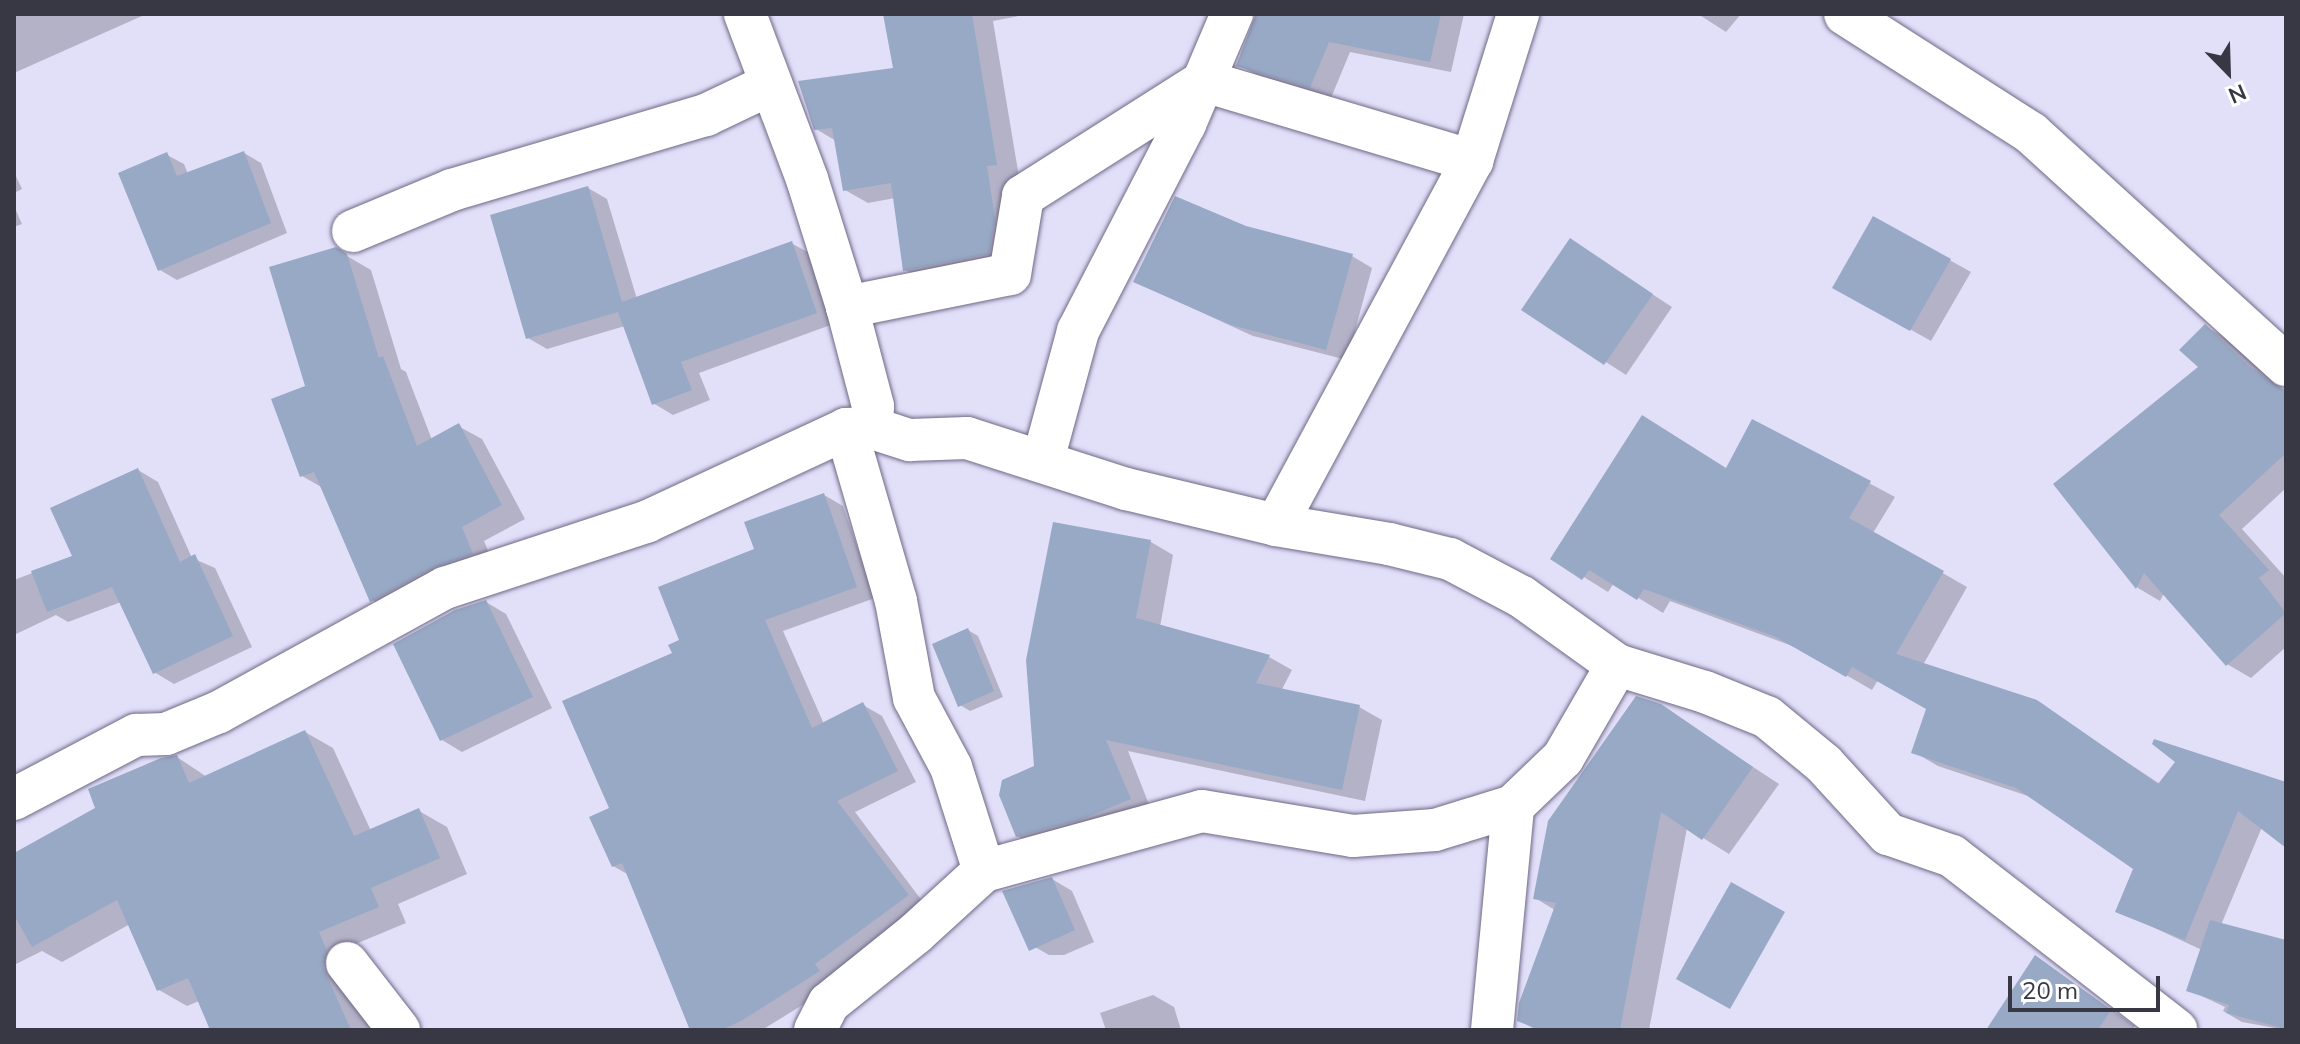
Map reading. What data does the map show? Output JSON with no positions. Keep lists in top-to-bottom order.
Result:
{
  "scale_bar": "20 m",
  "north": "bottom right"
}
